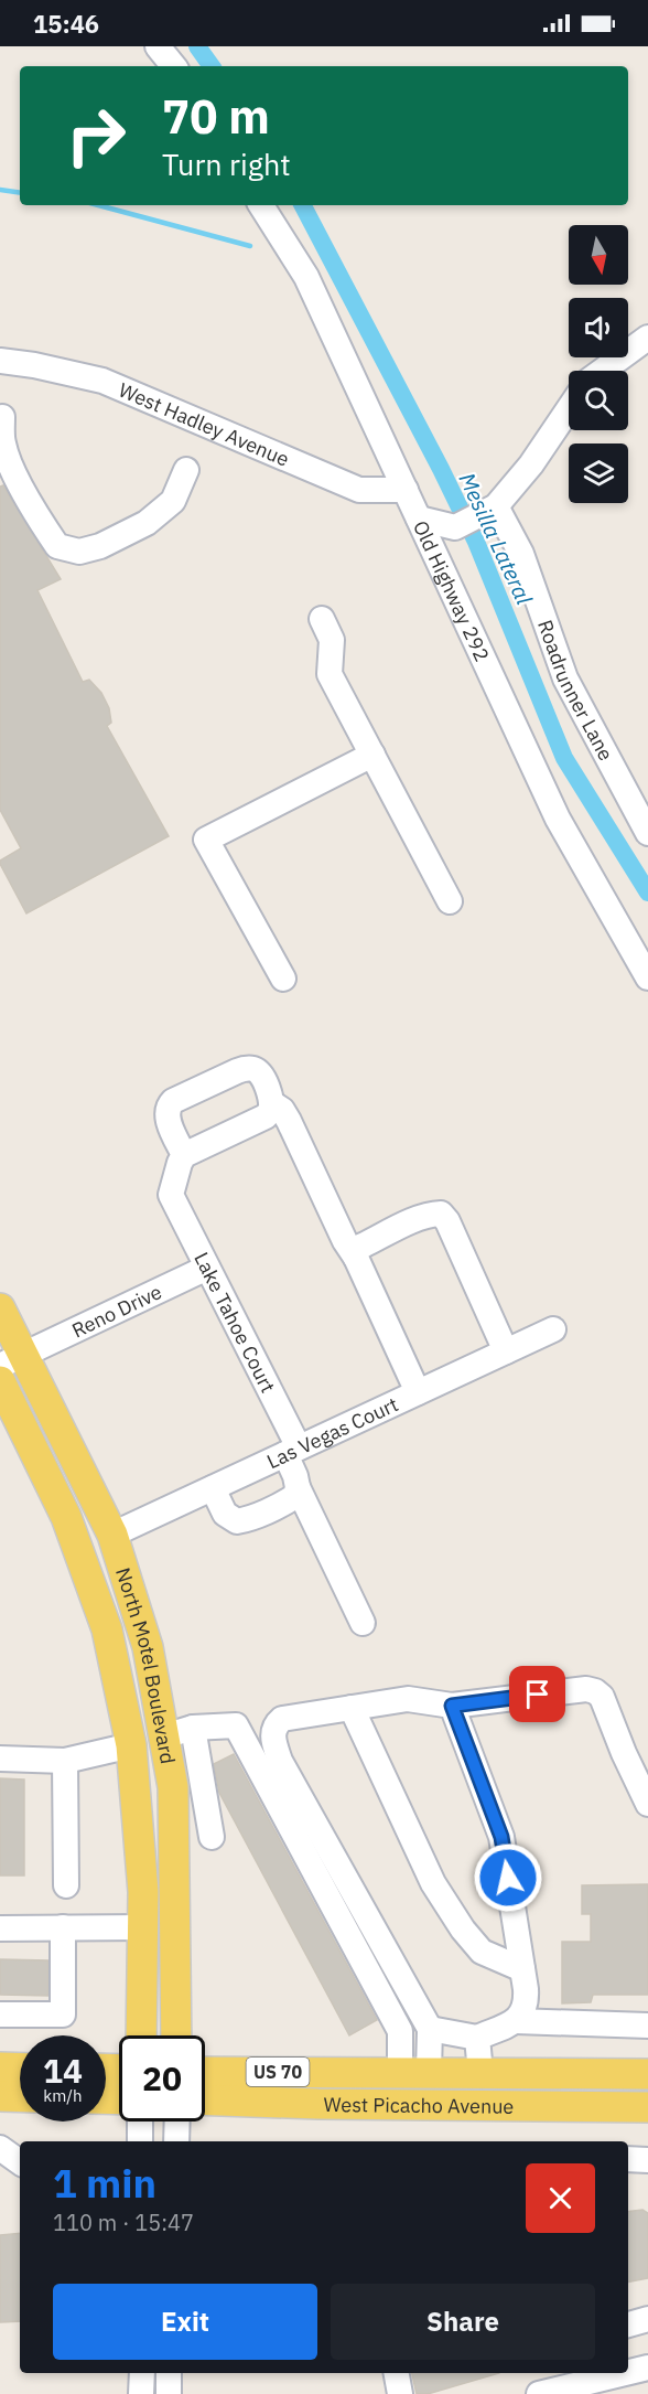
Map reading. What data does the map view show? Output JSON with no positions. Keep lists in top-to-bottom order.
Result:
{
  "streets": {
    "main road": ["North Motel Boulevard", "US 70", "West Picacho Avenue"],
    "street": [
      "West Hadley Avenue",
      "Old Highway 292",
      "Roadrunner Lane",
      "Reno Drive",
      "Lake Tahoe Court",
      "Las Vegas Court"
    ]
  },
  "crossings": [
    ["West Hadley Avenue", "Old Highway 292"],
    ["Reno Drive", "Lake Tahoe Court"],
    ["Reno Drive", "North Motel Boulevard"],
    ["Lake Tahoe Court", "Las Vegas Court"],
    ["Las Vegas Court", "North Motel Boulevard"]
  ],
  "water": ["Mesilla Lateral"],
  "north": "bottom",
  "page": {
    "status": "15:46",
    "turn": ["70 m", "Turn right"],
    "speed": "14 km/h",
    "limit": "20",
    "heading": ["1 min", "110 m · 15:47"],
    "buttons": ["Exit", "Share"]
  }
}
